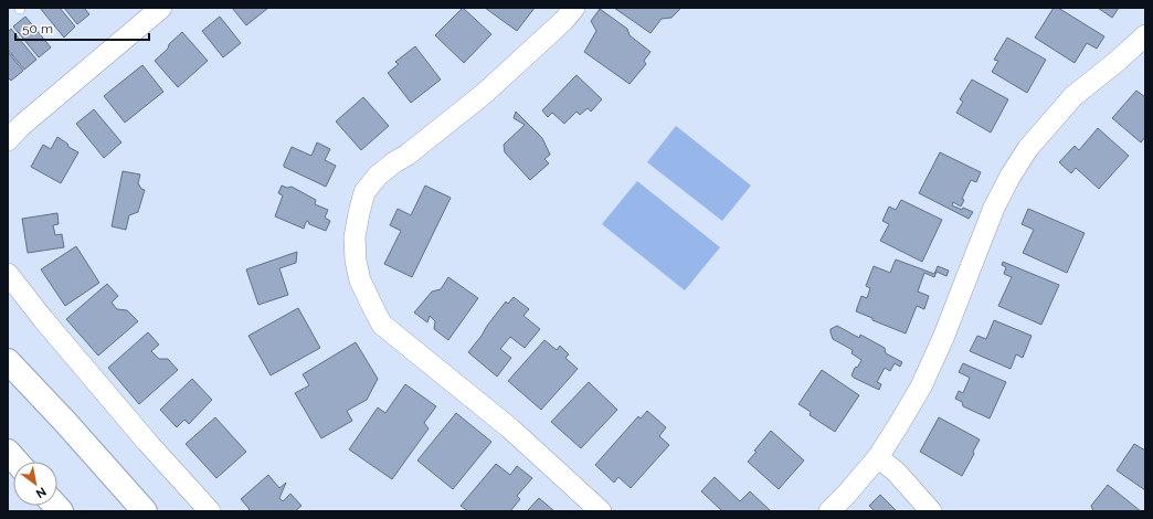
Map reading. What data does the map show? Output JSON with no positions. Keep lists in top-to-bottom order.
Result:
{
  "scale_bar": "50 m",
  "north": "bottom right"
}
